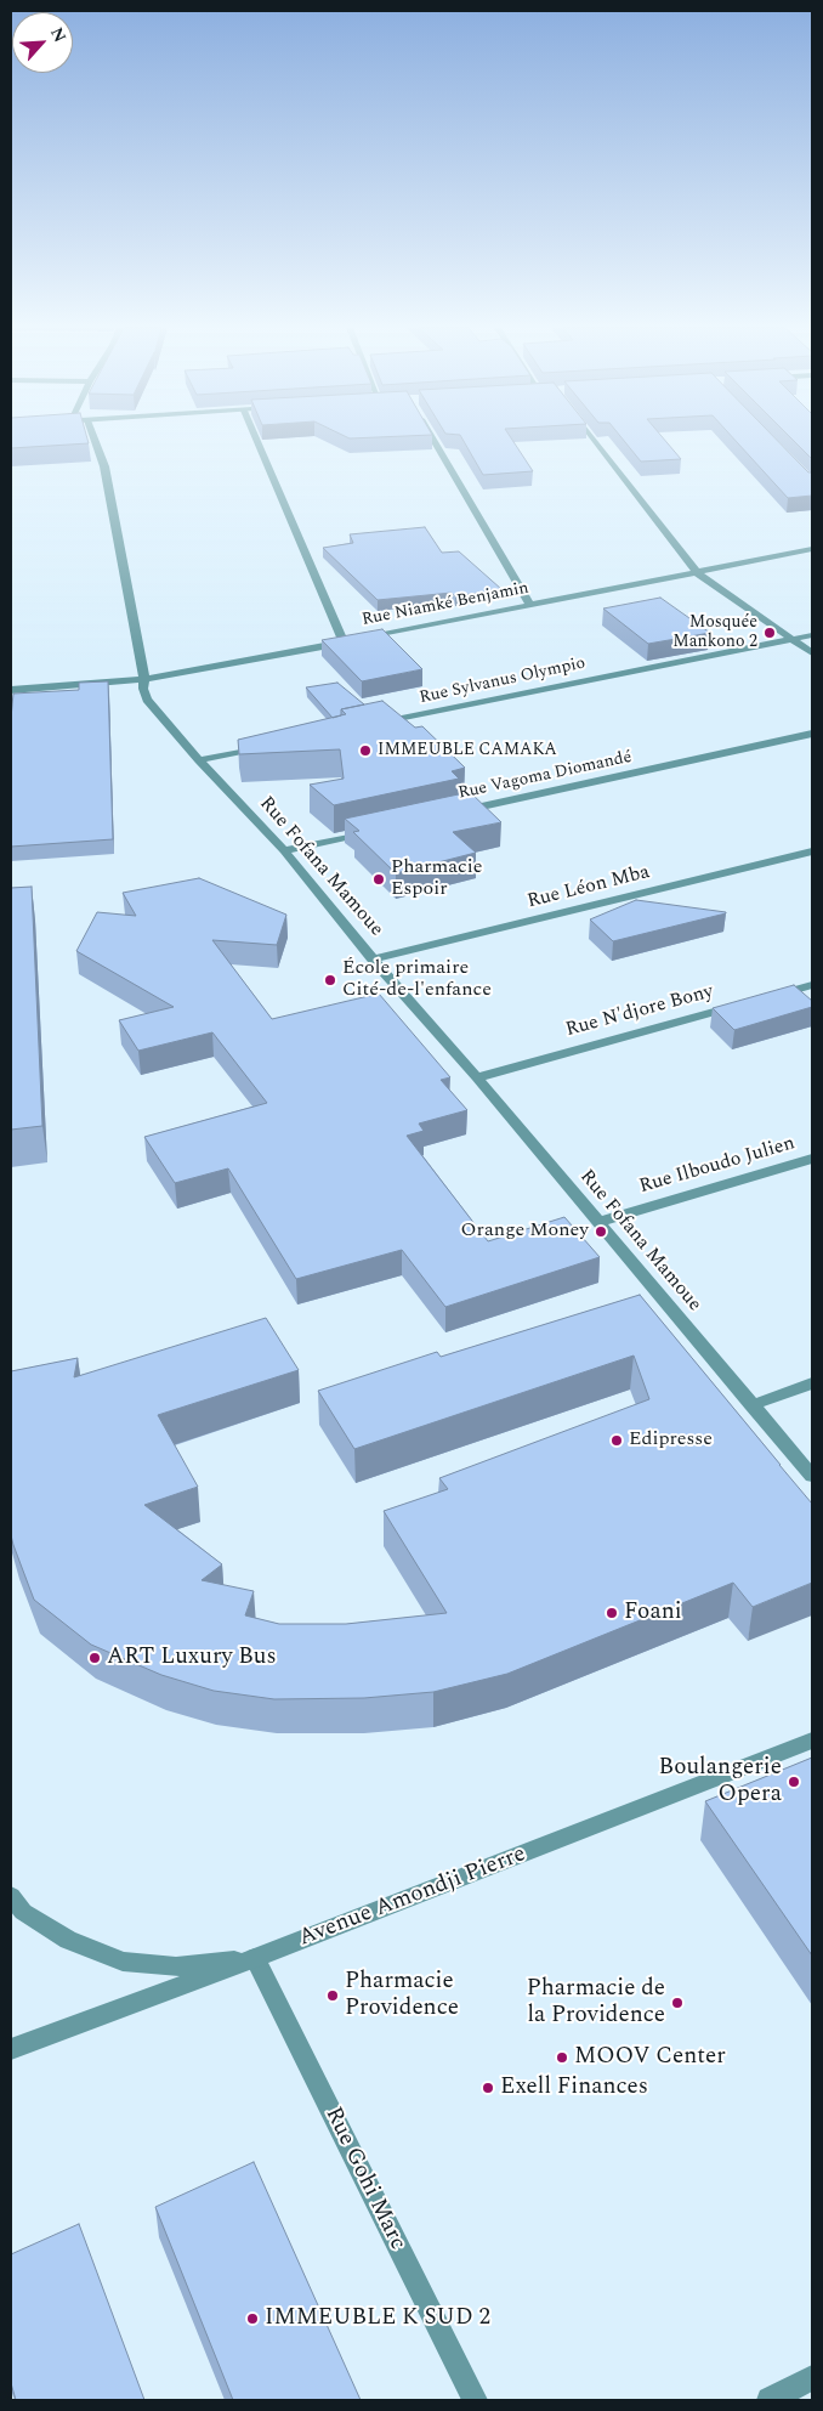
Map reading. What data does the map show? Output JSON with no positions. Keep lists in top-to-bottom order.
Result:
{
  "streets": {
    "street": [
      "Rue Niamké Benjamin",
      "Rue Sylvanus Olympio",
      "Rue Vagoma Diomandé",
      "Rue Fofana Mamoue",
      "Rue Léon Mba",
      "Rue N'djore Bony",
      "Rue Ilboudo Julien",
      "Avenue Amondji Pierre",
      "Rue Gohi Marc"
    ]
  },
  "crossings": [
    ["Rue Niamké Benjamin", "Rue Fofana Mamoue"],
    ["Rue Fofana Mamoue", "Rue Léon Mba"],
    ["Rue Fofana Mamoue", "Rue N'djore Bony"],
    ["Rue Fofana Mamoue", "Rue Ilboudo Julien"],
    ["Avenue Amondji Pierre", "Rue Gohi Marc"]
  ],
  "places": [
    "Mosquée Mankono 2",
    "IMMEUBLE CAMAKA",
    "Pharmacie Espoir",
    "École primaire Cité-de-l'enfance",
    "Orange Money",
    "Edipresse",
    "Foani",
    "ART Luxury Bus",
    "Boulangerie Opera",
    "Pharmacie Providence",
    "Pharmacie de la Providence",
    "MOOV Center",
    "Exell Finances",
    "IMMEUBLE K SUD 2"
  ],
  "north": "top right"
}
